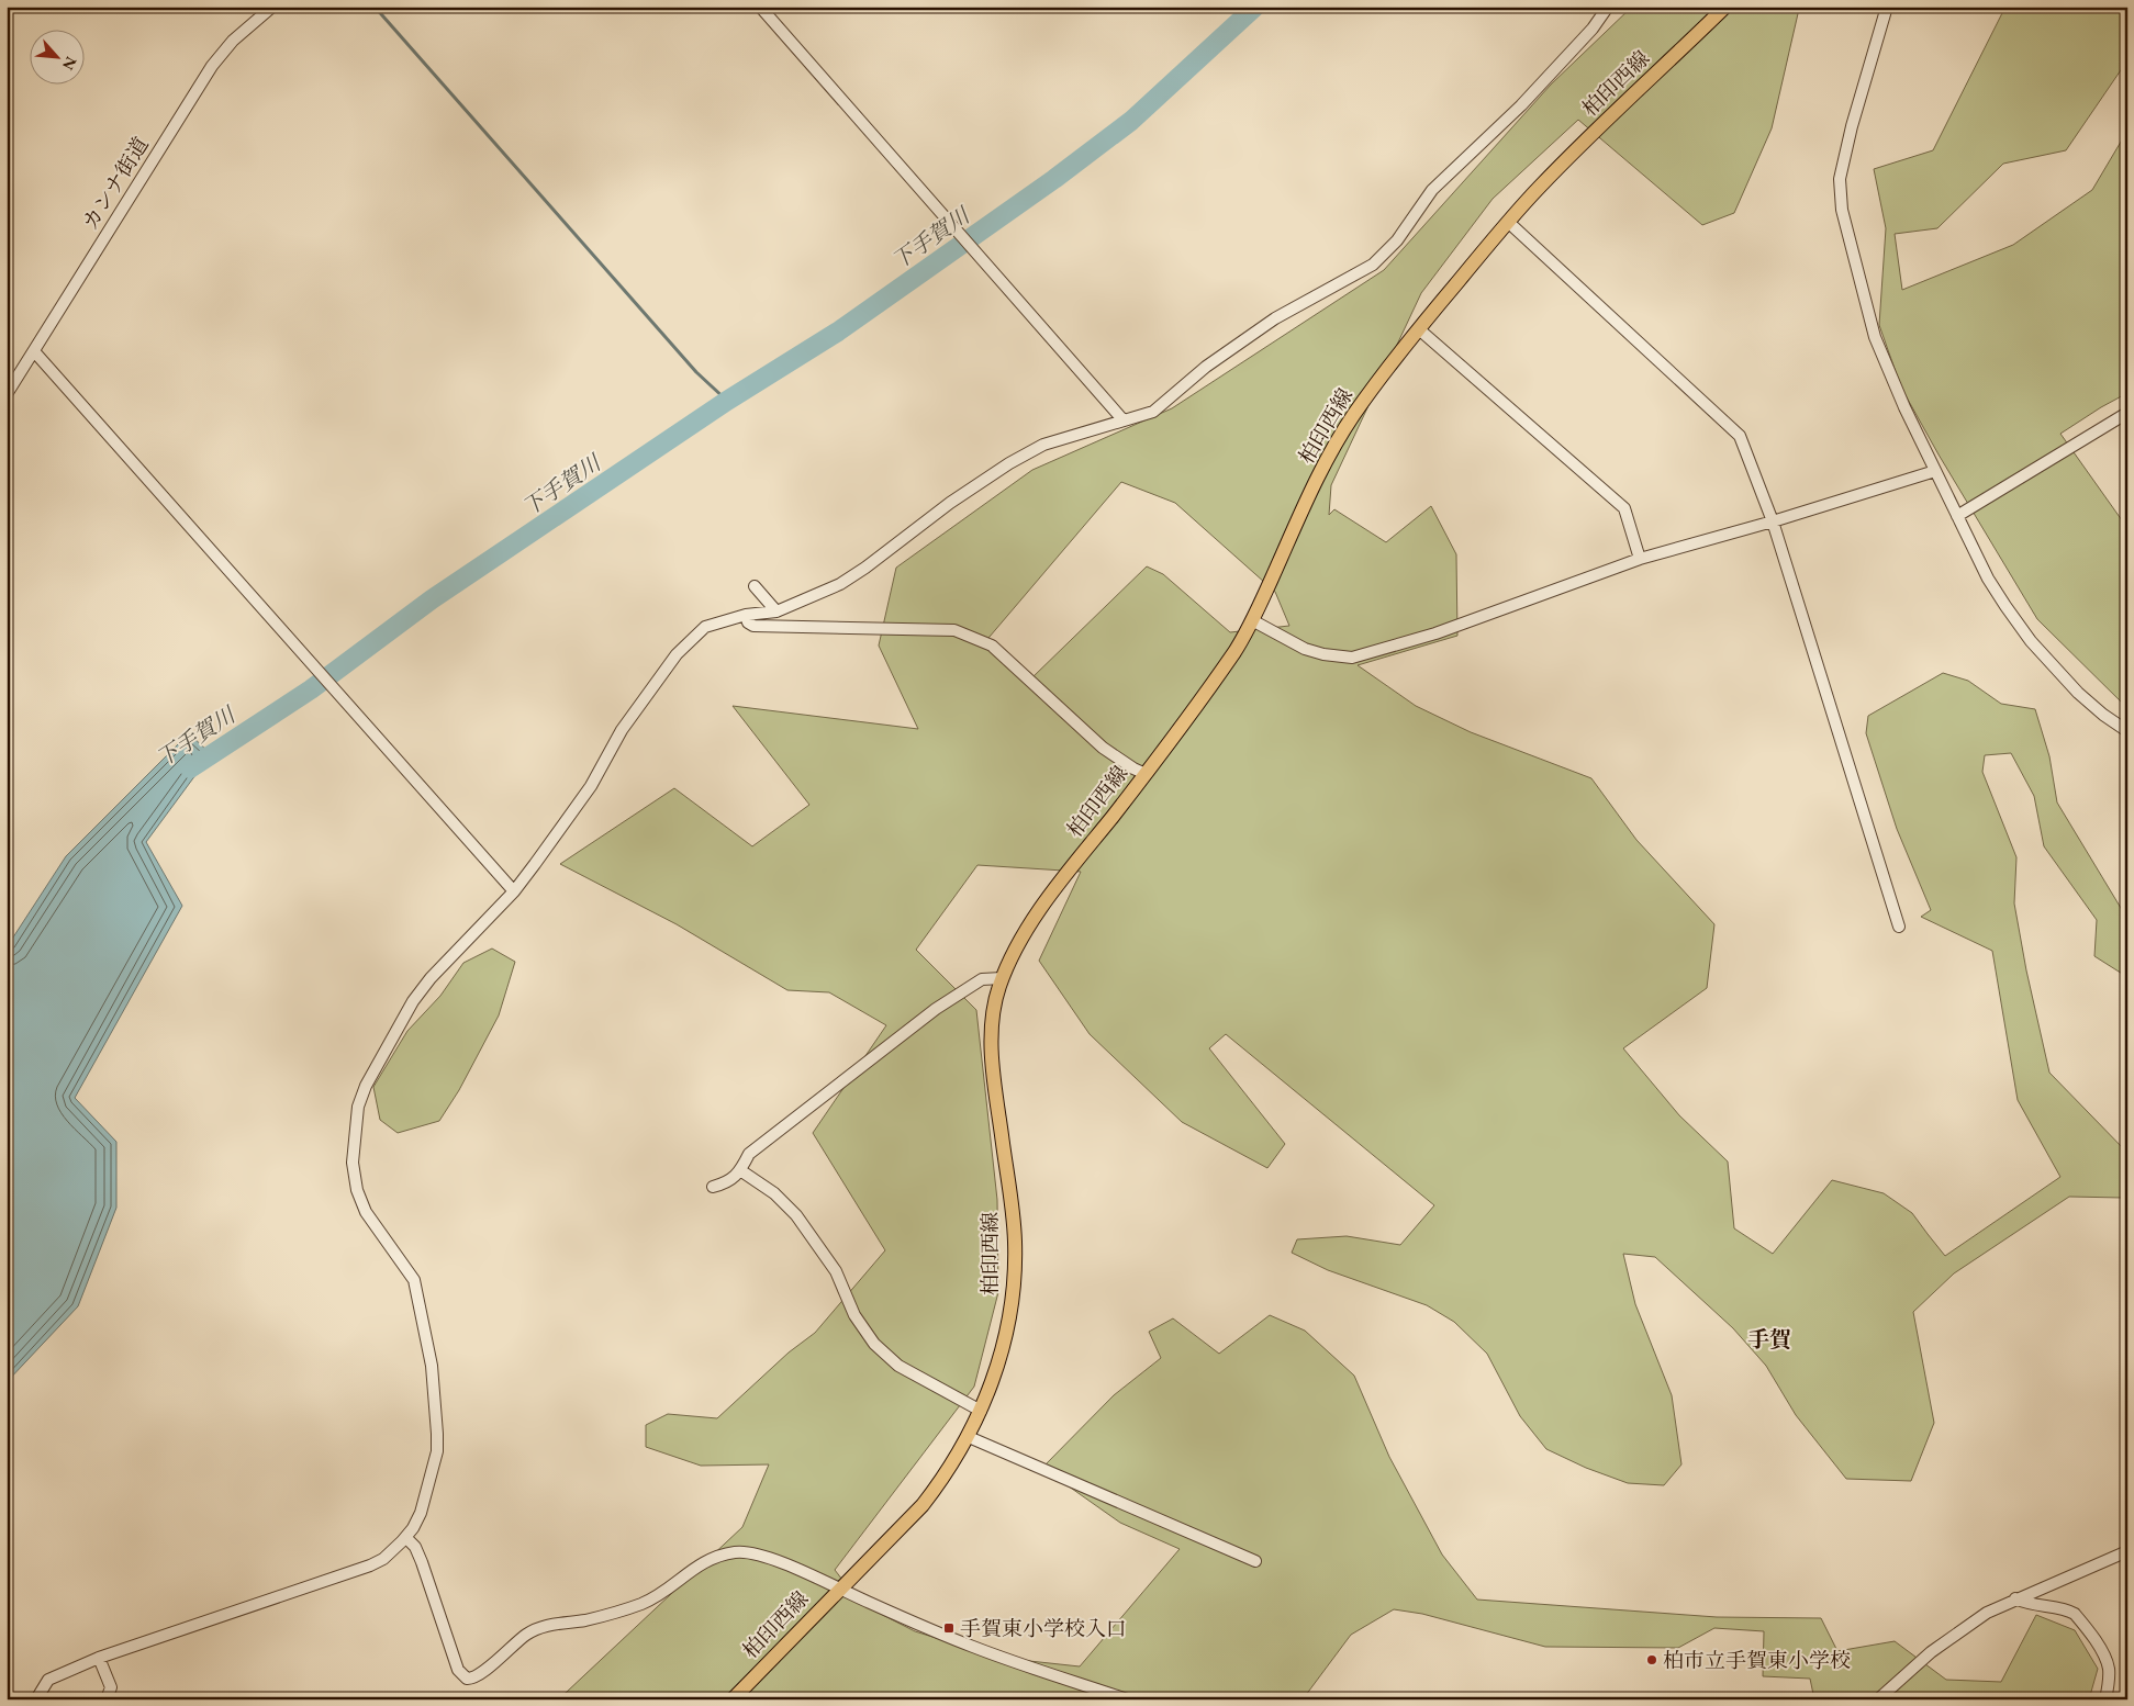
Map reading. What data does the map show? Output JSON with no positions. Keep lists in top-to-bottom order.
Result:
{
  "streets": {
    "main road": ["柏印西線"],
    "street": ["カンナ街道"]
  },
  "districts": ["手賀"],
  "water": ["下手賀川"],
  "places": {
    "transit": ["手賀東小学校入口"],
    "other": ["柏市立手賀東小学校"]
  },
  "north": "bottom right"
}
